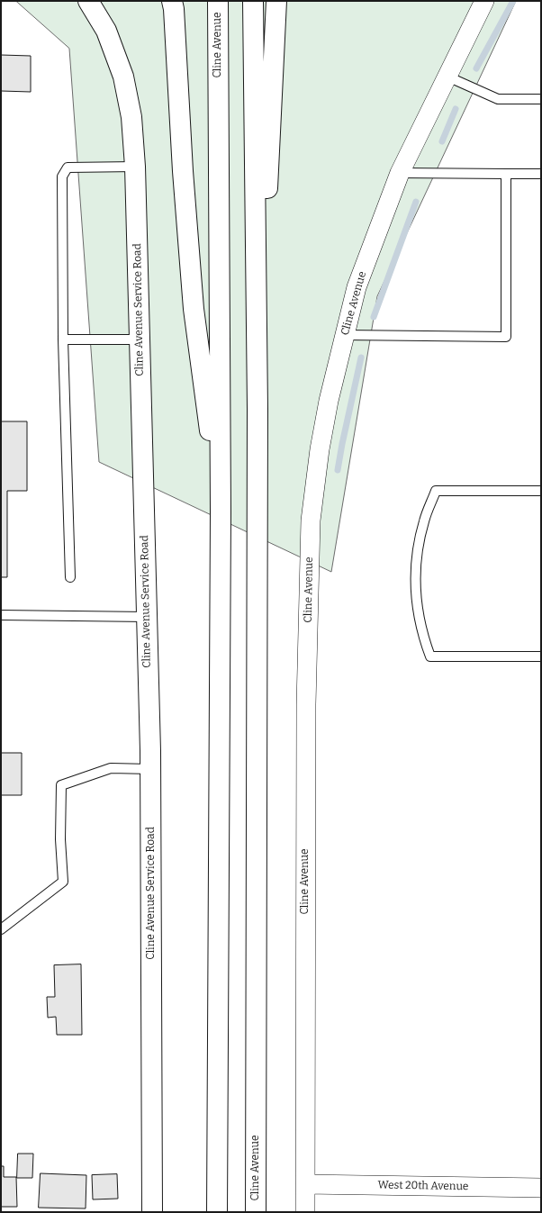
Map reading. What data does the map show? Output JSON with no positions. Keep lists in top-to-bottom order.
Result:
{
  "streets": {
    "main road": ["Cline Avenue", "Cline Avenue Service Road"],
    "street": ["West 20th Avenue"]
  },
  "crossings": [
    ["Cline Avenue", "West 20th Avenue"]
  ]
}
